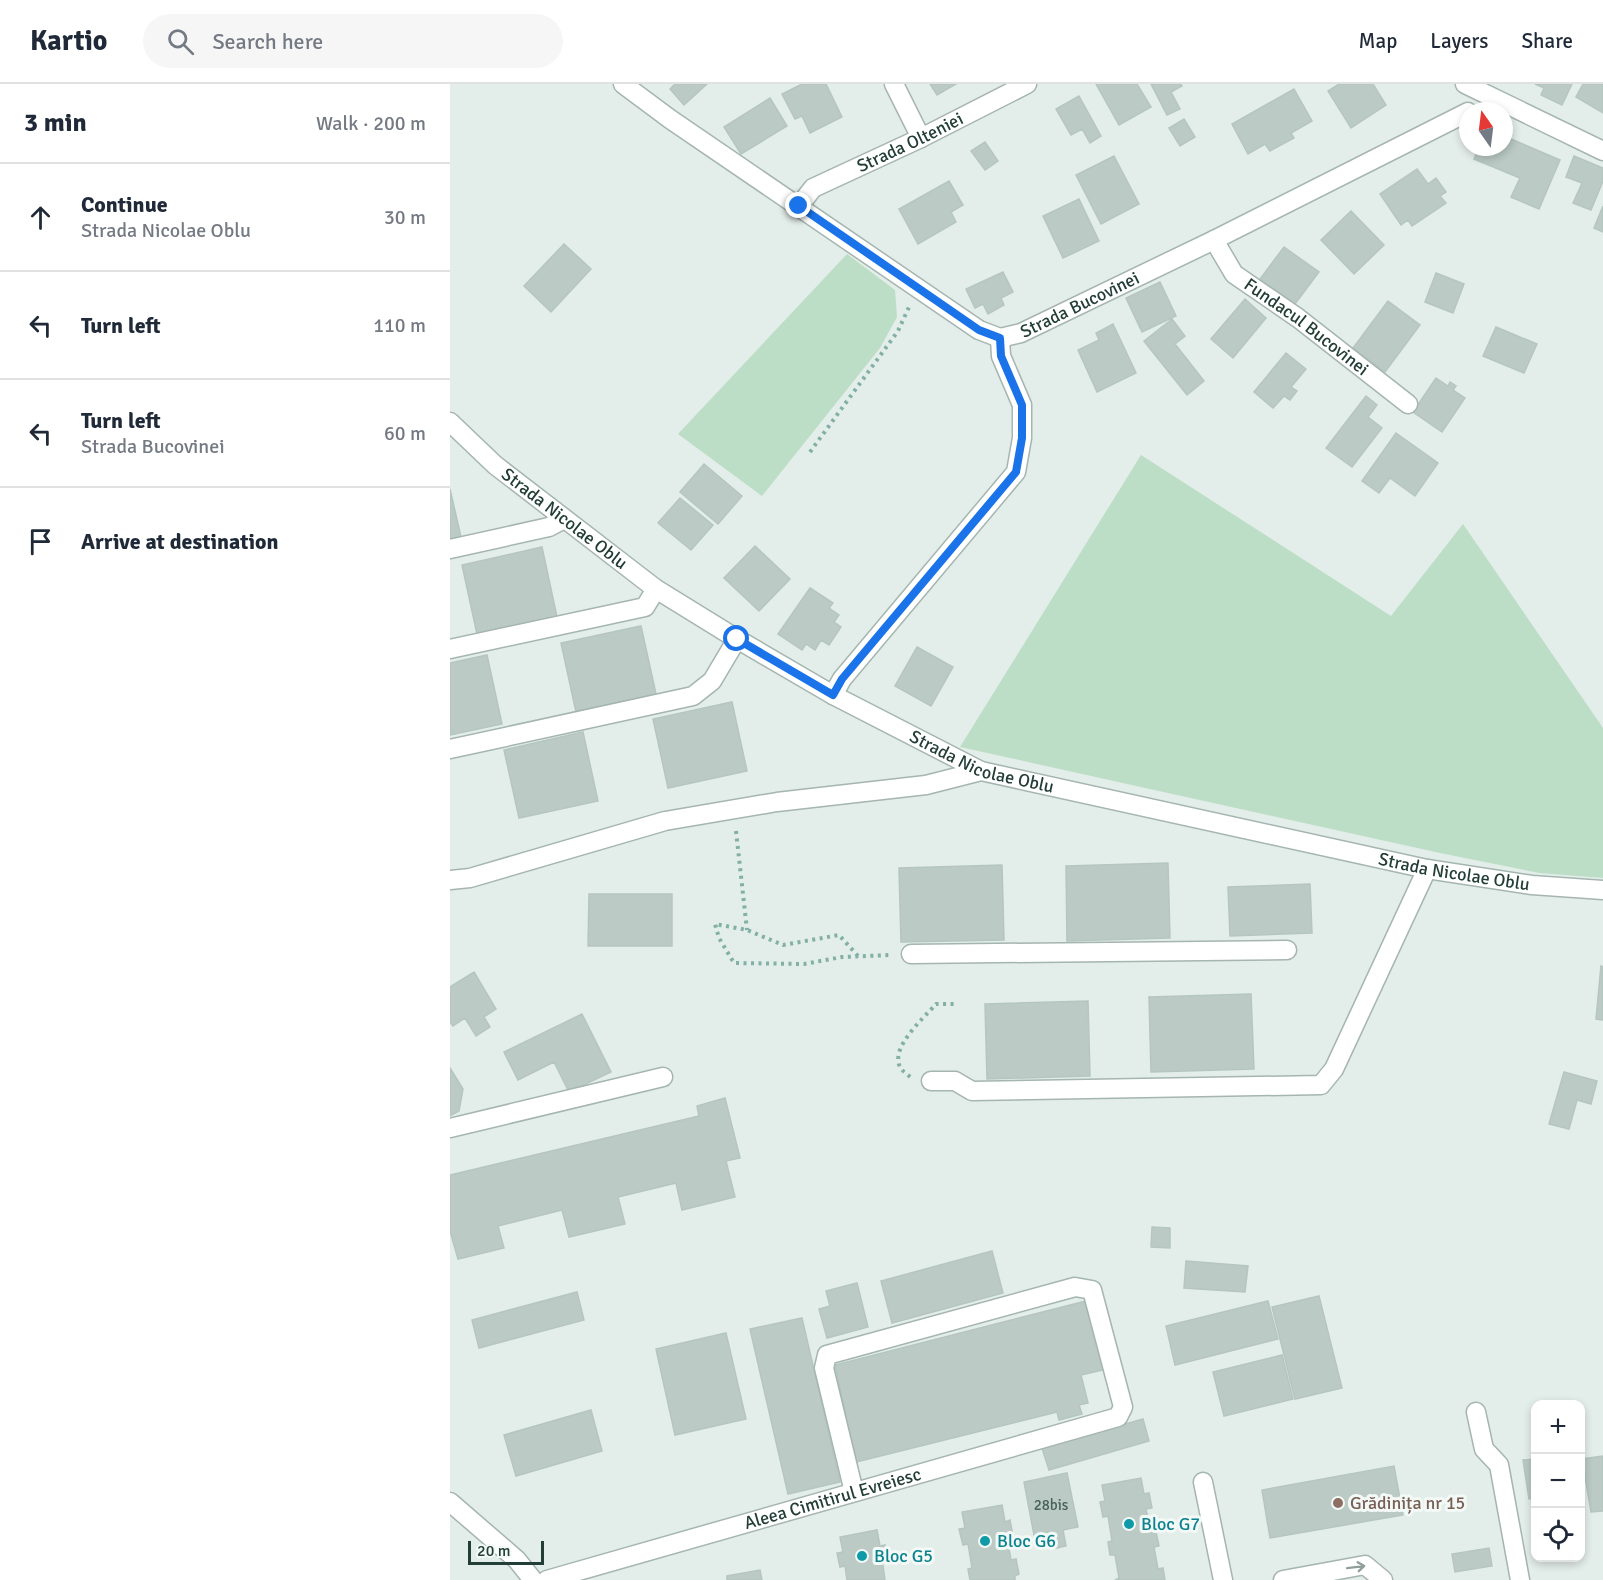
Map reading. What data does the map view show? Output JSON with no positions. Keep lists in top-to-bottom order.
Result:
{
  "streets": {
    "street": [
      "Strada Olteniei",
      "Strada Bucovinei",
      "Fundacul Bucovinei",
      "Strada Nicolae Oblu",
      "Aleea Cimitirul Evreiesc"
    ]
  },
  "crossings": [
    ["Strada Olteniei", "Strada Bucovinei"],
    ["Strada Bucovinei", "Fundacul Bucovinei"]
  ],
  "places": [
    "Grădinița nr 15",
    "Bloc G7",
    "Bloc G6",
    "Bloc G5"
  ],
  "house_numbers": ["28bis"],
  "scale_bar": "20 m",
  "north": "top",
  "page": {
    "header": "Kartio",
    "search": "Search here",
    "nav": ["Map", "Layers", "Share"],
    "heading": ["3 min", "Walk · 200 m"],
    "list": [
      ["Continue", "Strada Nicolae Oblu", "30 m"],
      ["Turn left", "110 m"],
      ["Turn left", "Strada Bucovinei", "60 m"],
      "Arrive at destination"
    ],
    "map_buttons": ["+", "−"],
    "scale": "20 m"
  }
}
